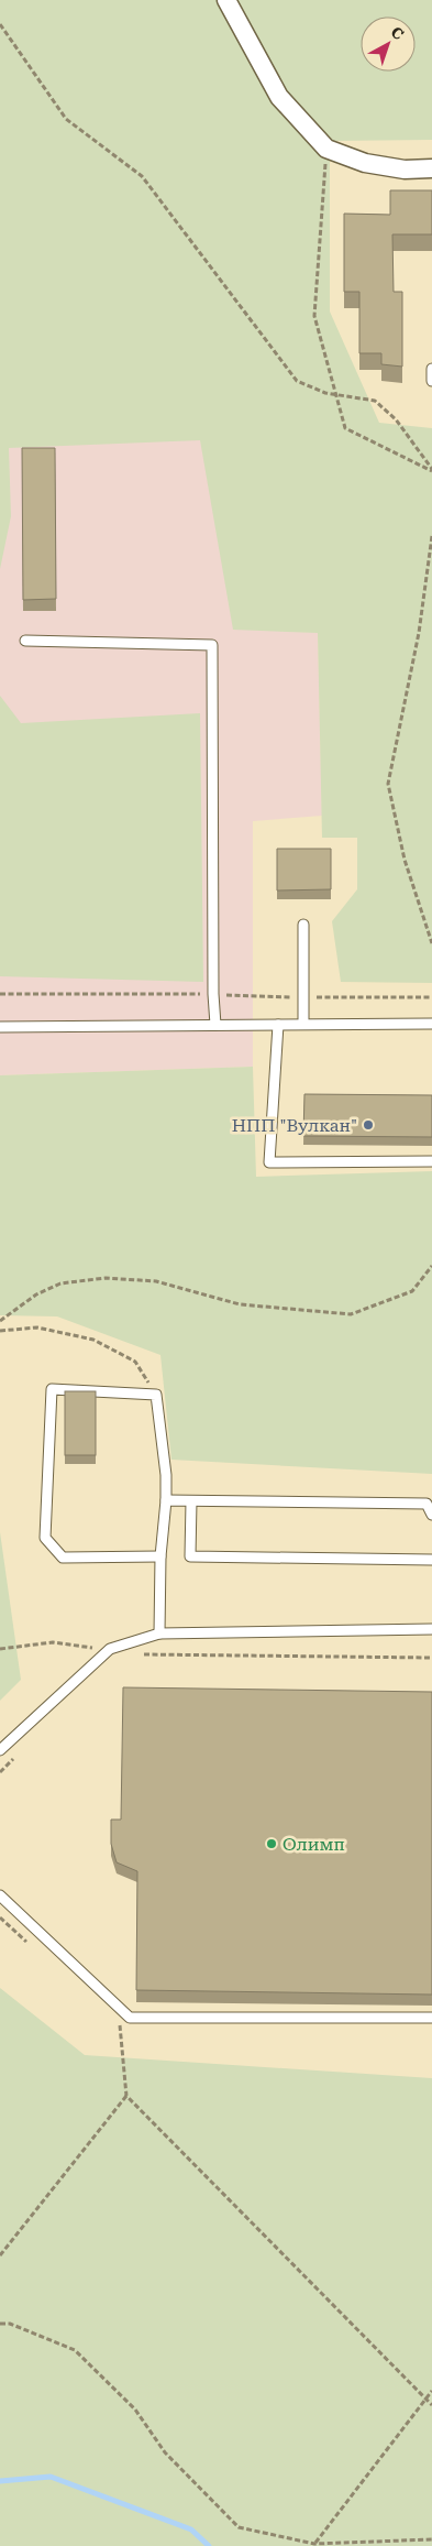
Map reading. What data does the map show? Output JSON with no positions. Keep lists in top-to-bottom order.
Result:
{
  "places": ["НПП \"Вулкан\"", "Олимп"],
  "north": "top right"
}
